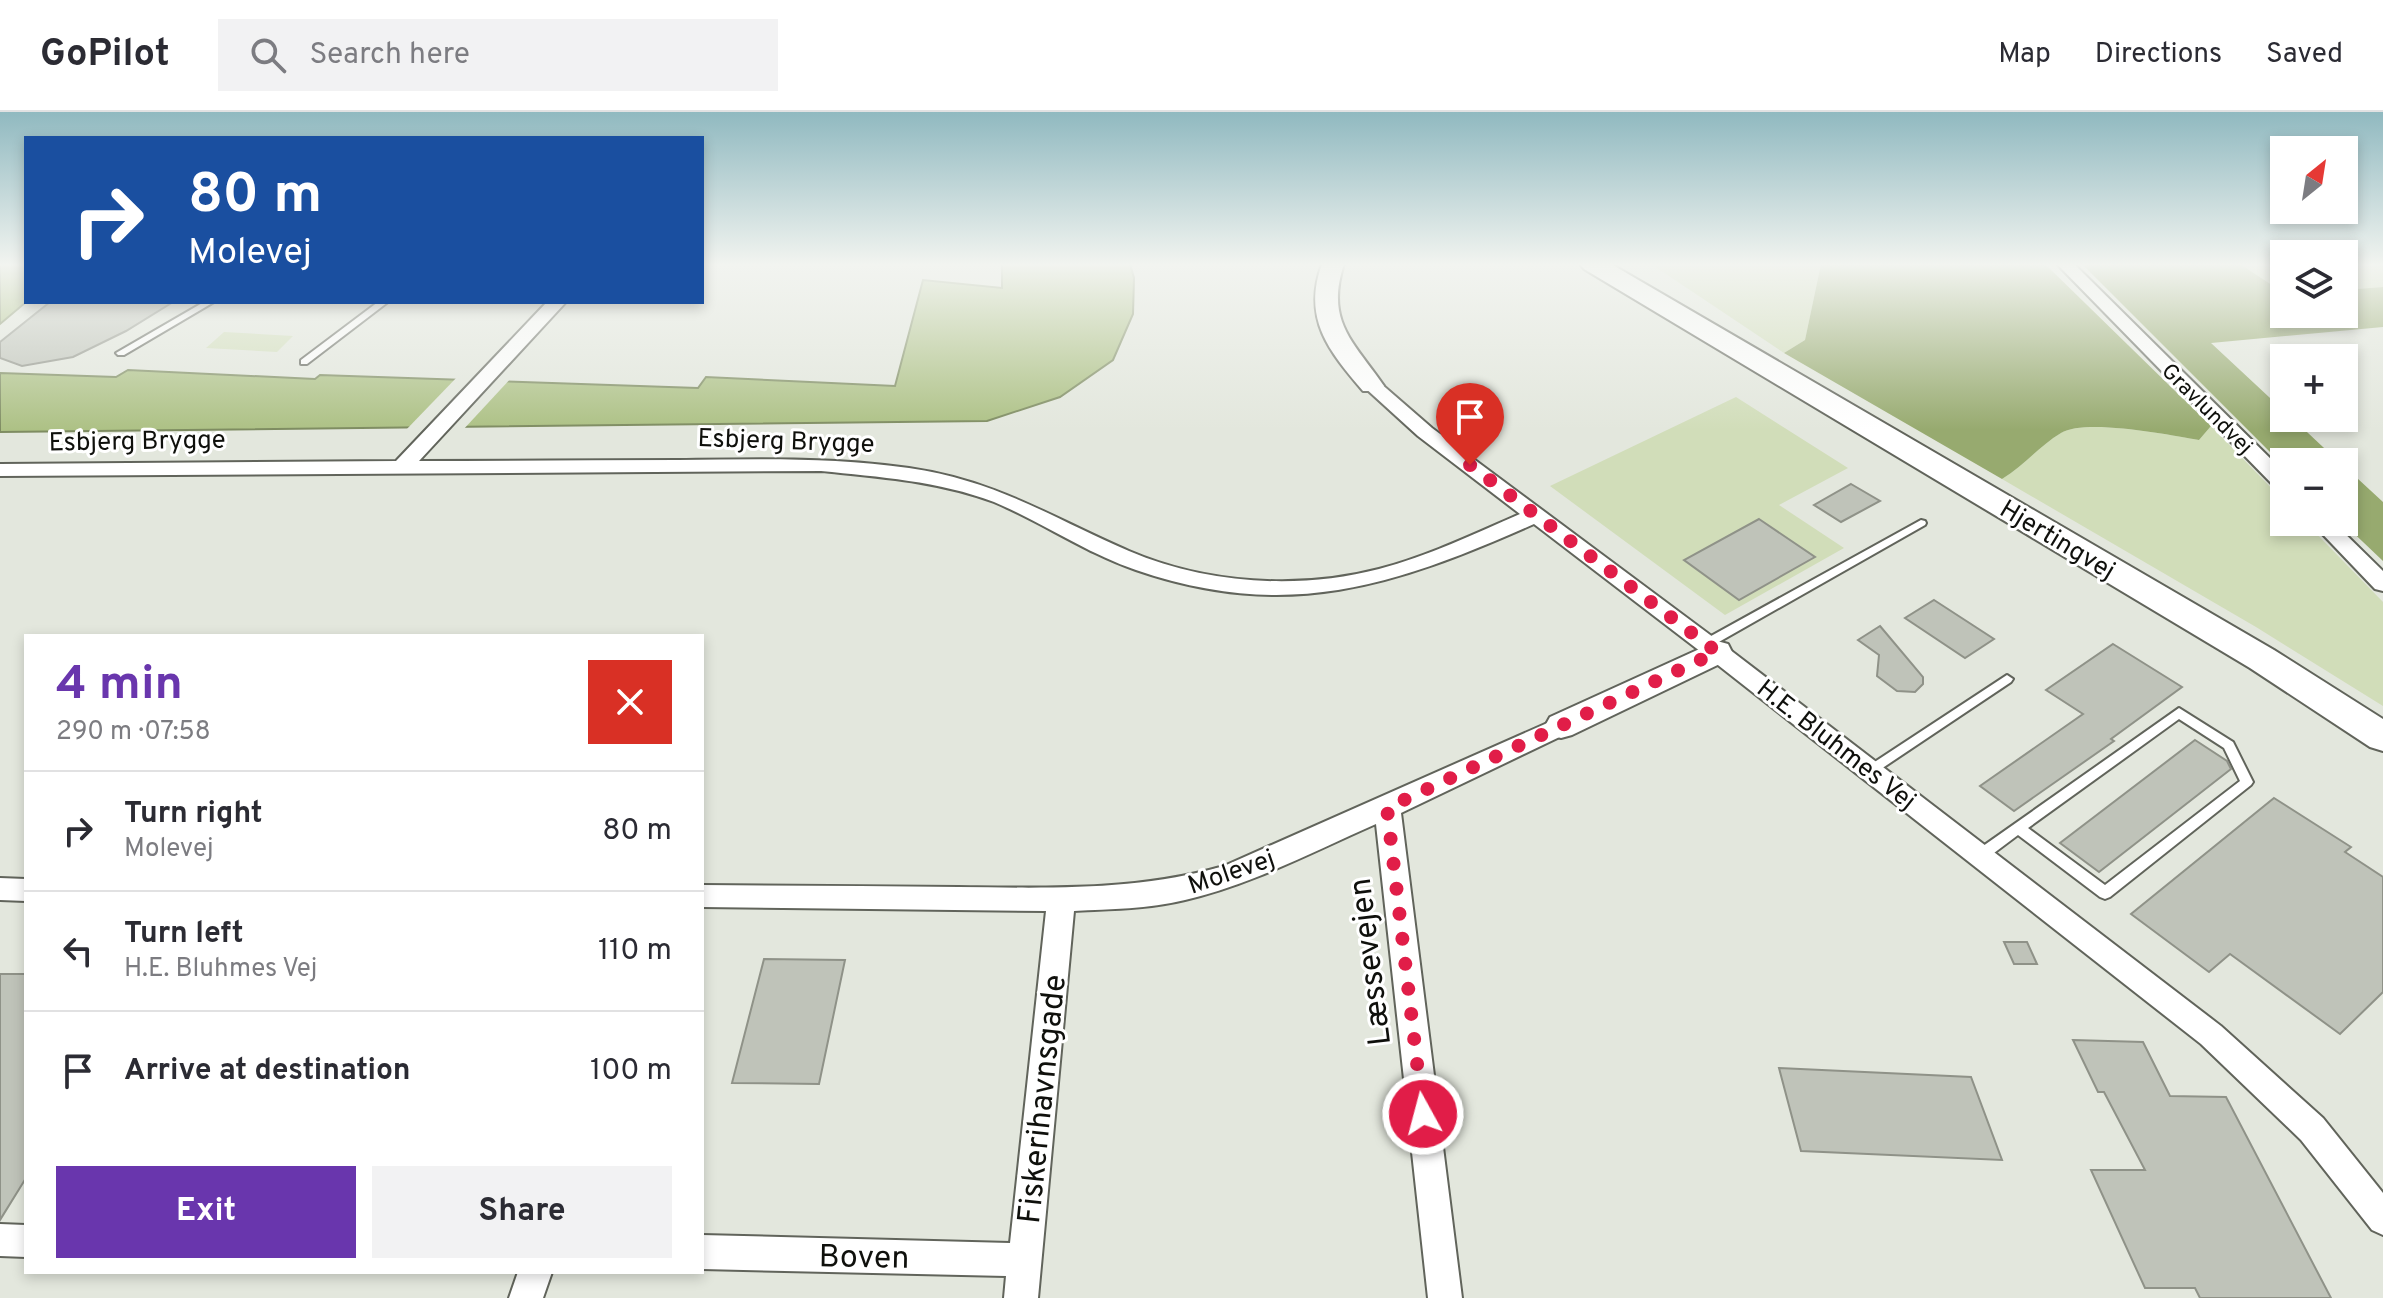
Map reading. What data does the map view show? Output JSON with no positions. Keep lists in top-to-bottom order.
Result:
{
  "streets": {
    "main road": ["Hjertingvej"],
    "street": [
      "Gravlundvej",
      "Esbjerg Brygge",
      "H.E. Bluhmes Vej",
      "Molevej",
      "Læssevejen",
      "Fiskerihavnsgade",
      "Boven"
    ]
  },
  "crossings": [
    ["Esbjerg Brygge", "H.E. Bluhmes Vej"],
    ["H.E. Bluhmes Vej", "Molevej"],
    ["Molevej", "Læssevejen"],
    ["Molevej", "Fiskerihavnsgade"],
    ["Fiskerihavnsgade", "Boven"]
  ],
  "north": "top right",
  "page": {
    "header": "GoPilot",
    "search": "Search here",
    "nav": ["Map", "Directions", "Saved"],
    "map_buttons": ["+", "−"],
    "turn": ["80 m", "Molevej"],
    "heading": ["4 min", "290 m · 07:58"],
    "list": [
      {
        "name": "Turn right",
        "note": "Molevej",
        "value": "80 m"
      },
      {
        "name": "Turn left",
        "note": "H.E. Bluhmes Vej",
        "value": "110 m"
      },
      {
        "name": "Arrive at destination",
        "value": "100 m"
      }
    ],
    "buttons": ["Exit", "Share"]
  }
}
